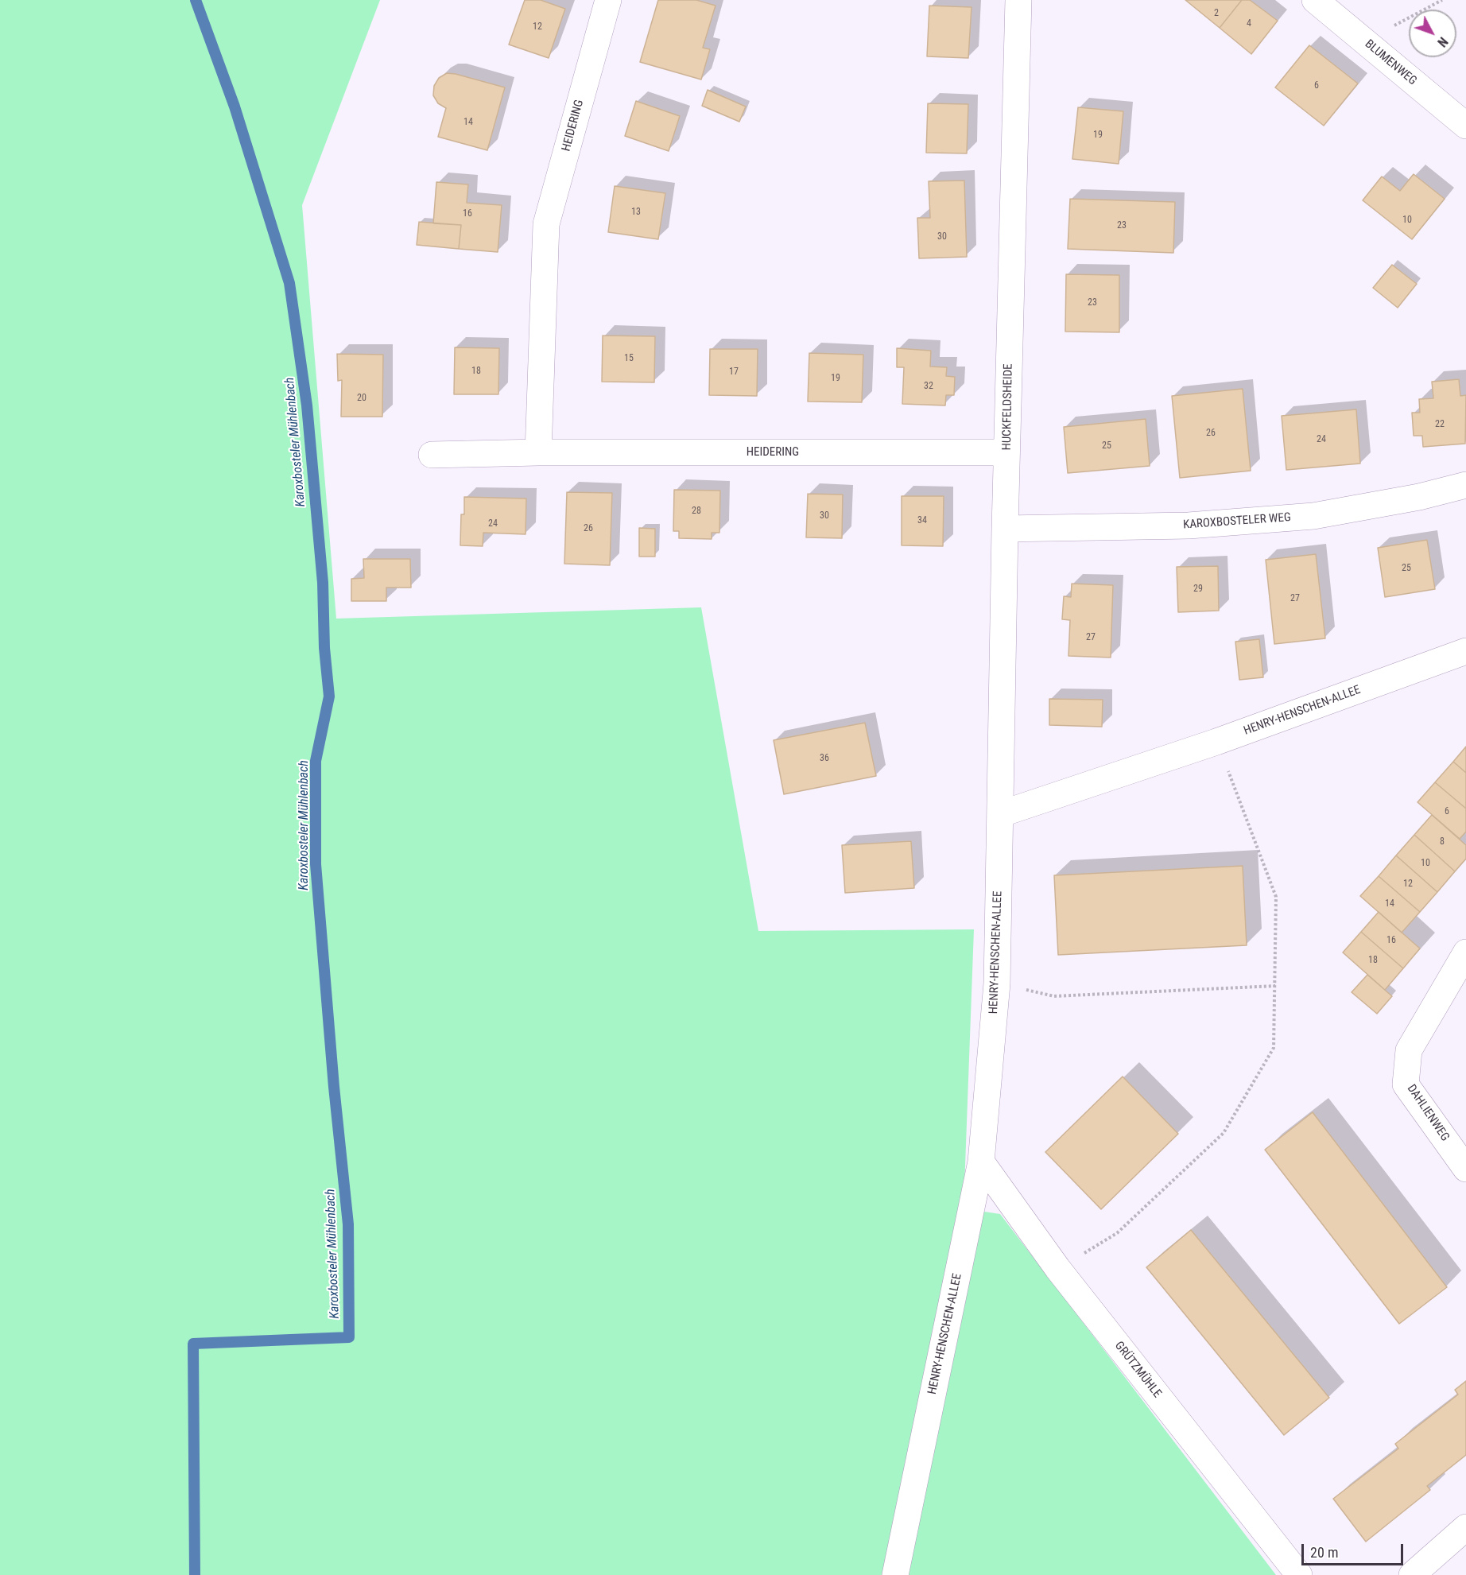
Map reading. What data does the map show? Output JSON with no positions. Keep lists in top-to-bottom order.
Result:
{
  "streets": {
    "street": [
      "BLUMENWEG",
      "HEIDERING",
      "HUCKFELDSHEIDE",
      "KAROXBOSTELER WEG",
      "HENRY-HENSCHEN-ALLEE",
      "DAHLIENWEG",
      "GRÜTZMÜHLE"
    ]
  },
  "crossings": [
    ["HEIDERING", "HUCKFELDSHEIDE"],
    ["HUCKFELDSHEIDE", "KAROXBOSTELER WEG"],
    ["HUCKFELDSHEIDE", "HENRY-HENSCHEN-ALLEE"],
    ["HENRY-HENSCHEN-ALLEE", "GRÜTZMÜHLE"]
  ],
  "water": ["Karoxbosteler Mühlenbach"],
  "house_numbers": [
    "2",
    "4",
    "12",
    "6",
    "14",
    "19",
    "13",
    "16",
    "10",
    "23",
    "30",
    "23",
    "15",
    "18",
    "17",
    "19",
    "32",
    "20",
    "22",
    "26",
    "24",
    "25",
    "28",
    "30",
    "34",
    "24",
    "26",
    "25",
    "29",
    "27",
    "27",
    "36",
    "6",
    "8",
    "10",
    "12",
    "14",
    "16",
    "18"
  ],
  "scale_bar": "20 m",
  "north": "bottom right"
}
